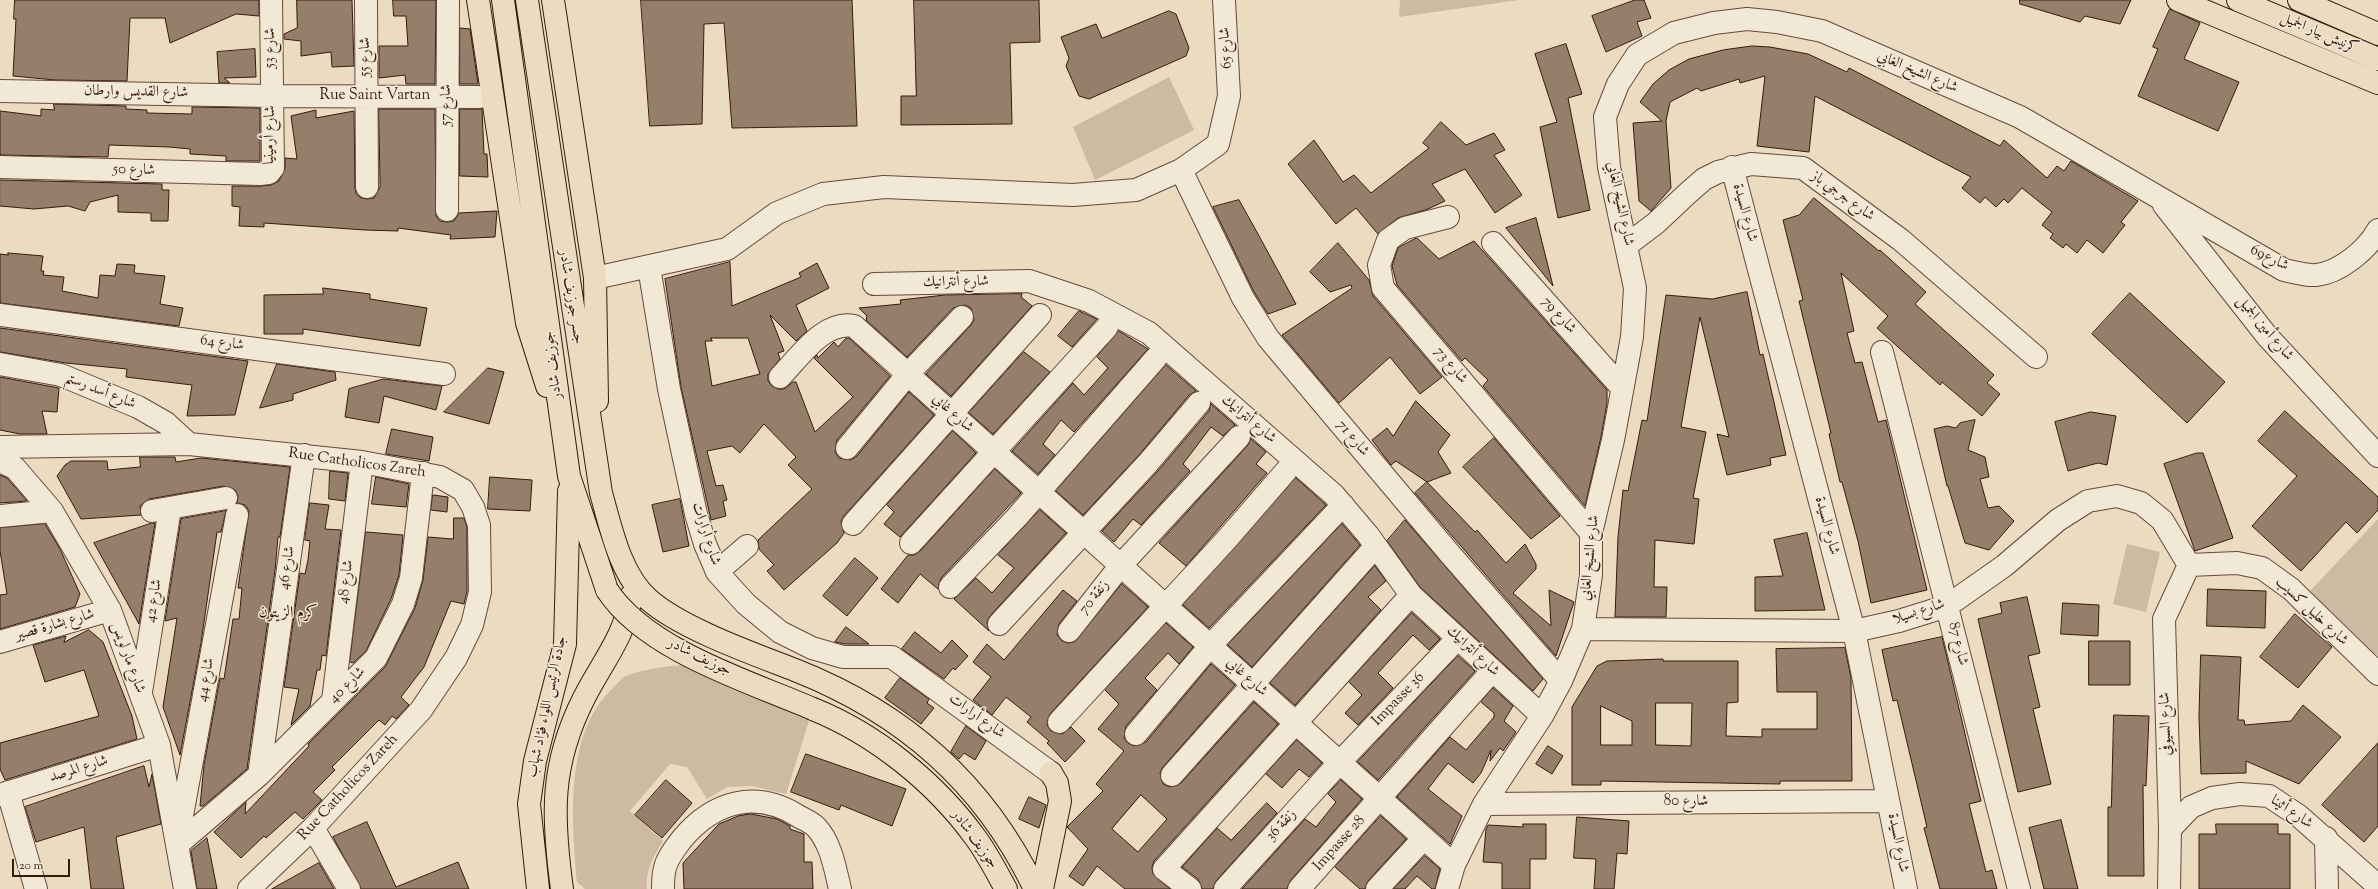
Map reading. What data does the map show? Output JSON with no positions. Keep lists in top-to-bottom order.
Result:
{
  "streets": {
    "highway": [
      "كرنيش بيار الجميل",
      "جسر جوزيف شادر",
      "جوزيف شادر",
      "جادة الرئيس اللواء فؤاد شهاب"
    ],
    "street": [
      "شارع 53",
      "شارع 65",
      "شارع 55",
      "شارع الشيخ الغابي",
      "شارع القديس وارطان",
      "Rue Saint Vartan",
      "شارع 57",
      "شارع أرمينيا",
      "شارع 50",
      "شارع جرجي باز",
      "شارع السيدة",
      "شارع69",
      "شارع أنترانيك",
      "شارع 79",
      "شارع أمين الجميل",
      "شارع 64",
      "شارع 73",
      "شارع أسد رستم",
      "شارع غابي",
      "شارع 71",
      "Rue Catholicos Zareh",
      "شارع أرارات",
      "شارع 46",
      "شارع 48",
      "زنقة 70",
      "شارع 42",
      "شارع خليل كسيب",
      "شارع بسيلا",
      "شارع بشارة قصير",
      "شارع 87",
      "شارع مار لويس",
      "شارع 44",
      "شارع 40",
      "Impasse 36",
      "شارع السيوفي",
      "شارع المرصد",
      "شارع 80",
      "شارع أثينا",
      "زنقة 36",
      "Impasse 28"
    ]
  },
  "crossings": [
    ["شارع 53", "شارع القديس وارطان"],
    ["شارع 53", "Rue Saint Vartan"],
    ["شارع 53", "شارع أرمينيا"],
    ["شارع 65", "شارع 71"],
    ["شارع 65", "شارع أرارات"],
    ["شارع 55", "Rue Saint Vartan"],
    ["شارع الشيخ الغابي", "شارع جرجي باز"],
    ["شارع الشيخ الغابي", "شارع69"],
    ["شارع الشيخ الغابي", "شارع أنترانيك"],
    ["شارع الشيخ الغابي", "شارع 79"],
    ["شارع الشيخ الغابي", "شارع أمين الجميل"],
    ["شارع الشيخ الغابي", "شارع 73"],
    ["شارع الشيخ الغابي", "شارع غابي"],
    ["شارع الشيخ الغابي", "شارع 71"],
    ["شارع الشيخ الغابي", "شارع بسيلا"],
    ["شارع الشيخ الغابي", "شارع 80"],
    ["شارع القديس وارطان", "Rue Saint Vartan"],
    ["شارع القديس وارطان", "شارع أرمينيا"],
    ["Rue Saint Vartan", "شارع 57"],
    ["Rue Saint Vartan", "شارع أرمينيا"],
    ["شارع أرمينيا", "شارع 50"],
    ["شارع جرجي باز", "شارع السيدة"],
    ["شارع السيدة", "شارع بسيلا"],
    ["شارع السيدة", "شارع 80"],
    ["شارع69", "شارع أمين الجميل"],
    ["شارع أنترانيك", "Impasse 36"],
    ["شارع أنترانيك", "Impasse 28"],
    ["جسر جوزيف شادر", "جوزيف شادر"],
    ["جسر جوزيف شادر", "جادة الرئيس اللواء فؤاد شهاب"],
    ["جوزيف شادر", "جادة الرئيس اللواء فؤاد شهاب"],
    ["شارع أسد رستم", "Rue Catholicos Zareh"],
    ["شارع غابي", "زنقة 70"],
    ["شارع غابي", "Impasse 36"],
    ["شارع غابي", "زنقة 36"],
    ["شارع غابي", "Impasse 28"],
    ["Rue Catholicos Zareh", "شارع 46"],
    ["Rue Catholicos Zareh", "شارع 48"],
    ["Rue Catholicos Zareh", "شارع 40"],
    ["شارع 46", "شارع 40"],
    ["شارع 48", "شارع 40"],
    ["شارع 42", "شارع مار لويس"],
    ["شارع 42", "شارع 44"],
    ["شارع خليل كسيب", "شارع بسيلا"],
    ["شارع خليل كسيب", "شارع السيوفي"],
    ["شارع بسيلا", "شارع 87"],
    ["شارع بسيلا", "شارع السيوفي"],
    ["شارع بشارة قصير", "شارع مار لويس"],
    ["شارع مار لويس", "شارع 44"],
    ["شارع مار لويس", "شارع 40"],
    ["شارع مار لويس", "شارع المرصد"],
    ["شارع 44", "شارع 40"],
    ["Impasse 36", "زنقة 36"],
    ["شارع السيوفي", "شارع أثينا"]
  ],
  "districts": ["كرم الزيتون"],
  "scale_bar": "20 m"
}
